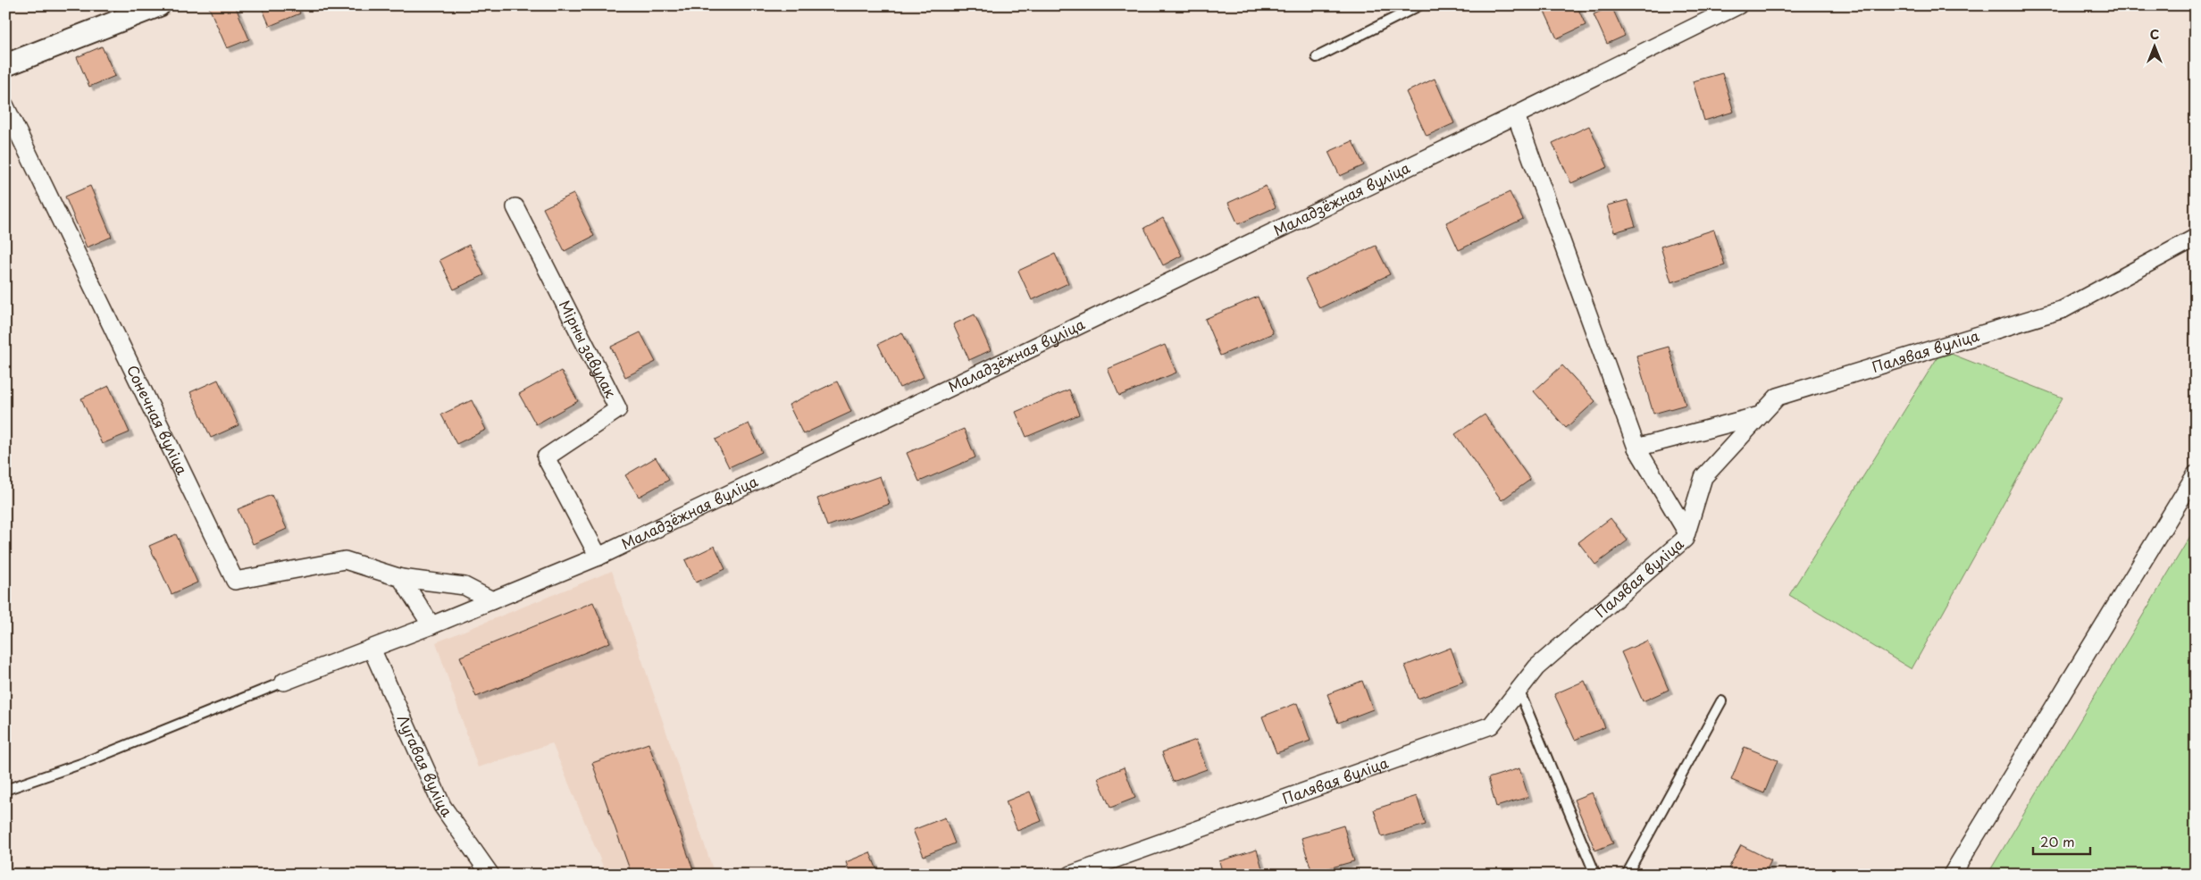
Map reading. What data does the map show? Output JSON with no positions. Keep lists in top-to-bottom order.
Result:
{
  "streets": {
    "street": [
      "Маладзёжная вуліца",
      "Мірны завулак",
      "Палявая вуліца",
      "Сонечная вуліца",
      "Лугавая вуліца"
    ]
  },
  "crossings": [
    ["Маладзёжная вуліца", "Мірны завулак"],
    ["Маладзёжная вуліца", "Сонечная вуліца"],
    ["Маладзёжная вуліца", "Лугавая вуліца"]
  ],
  "scale_bar": "20 m",
  "north": "top"
}
